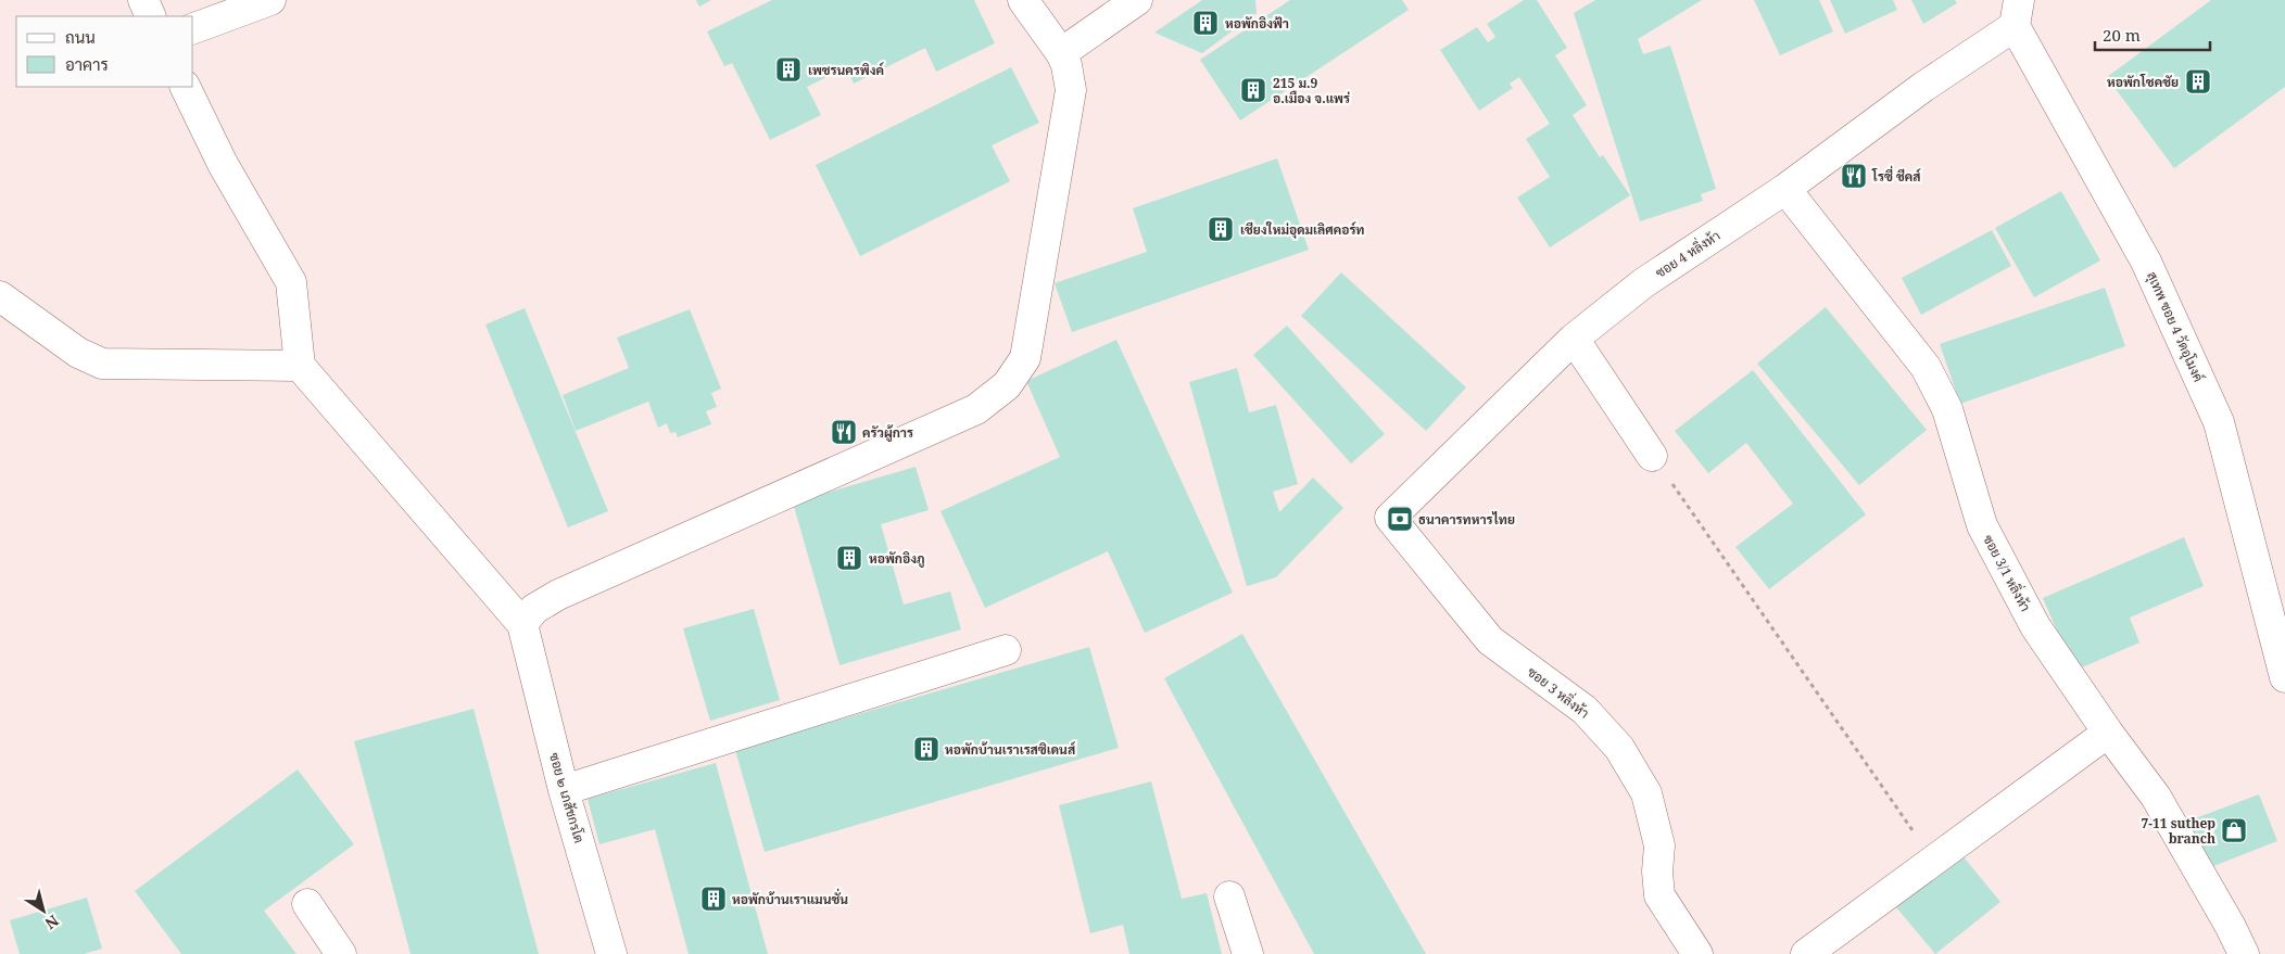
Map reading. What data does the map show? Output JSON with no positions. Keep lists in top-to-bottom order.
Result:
{
  "streets": {
    "street": [
      "ซอย 4 หลิ่งห้า",
      "สุเทพ ซอย 4 วัดอุโมงค์",
      "ซอย 3/1 หลิ่งห้า",
      "ซอย 3 หลิ่งห้า",
      "ซอย ๒ เภสัชกรโต"
    ]
  },
  "crossings": [
    ["ซอย 4 หลิ่งห้า", "สุเทพ ซอย 4 วัดอุโมงค์"],
    ["ซอย 4 หลิ่งห้า", "ซอย 3/1 หลิ่งห้า"],
    ["ซอย 4 หลิ่งห้า", "ซอย 3 หลิ่งห้า"]
  ],
  "places": {
    "building": [
      "หอพักอิงฟ้า",
      "เพชรนครพิงค์",
      "หอพักโชคชัย",
      "215 ม.9 อ.เมือง จ.แพร่",
      "เชียงใหม่อุดมเลิศคอร์ท",
      "หอพักอิงภู",
      "หอพักบ้านเราเรสซิเดนส์",
      "หอพักบ้านเราแมนชั่น"
    ],
    "restaurant": ["โรซี่ ชีคส์", "ครัวผู้การ"],
    "bank": ["ธนาคารทหารไทย"],
    "shop": ["7-11 suthep branch"]
  },
  "legend": ["ถนน", "อาคาร"],
  "scale_bar": "20 m",
  "north": "bottom right"
}
